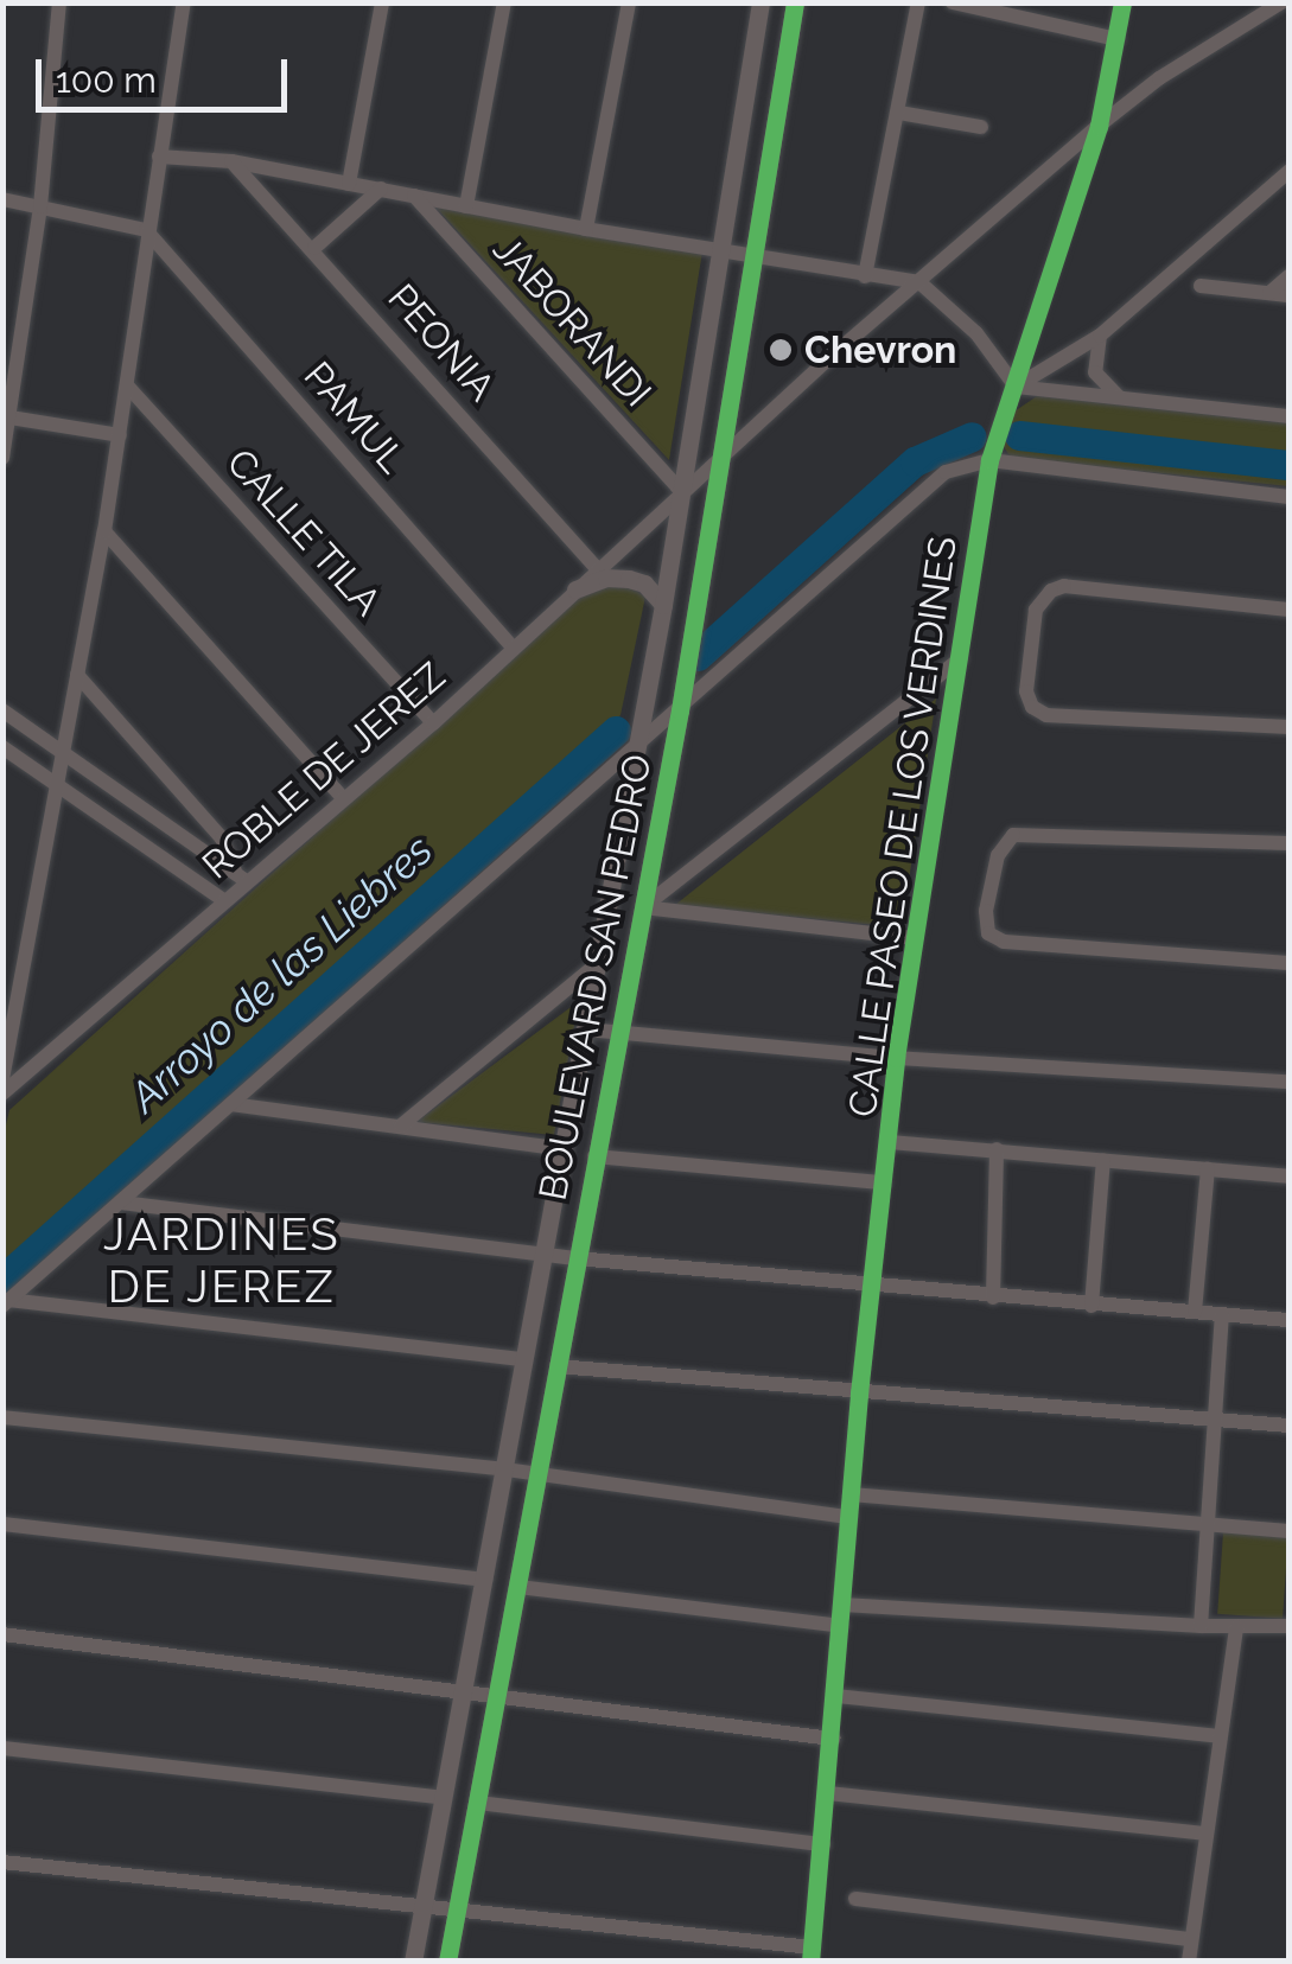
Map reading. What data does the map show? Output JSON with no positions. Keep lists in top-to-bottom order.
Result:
{
  "streets": {
    "street": [
      "JABORANDI",
      "PEONIA",
      "PAMUL",
      "CALLE TILA",
      "ROBLE DE JEREZ",
      "CALLE PASEO DE LOS VERDINES",
      "BOULEVARD SAN PEDRO"
    ]
  },
  "crossings": [
    ["JABORANDI", "ROBLE DE JEREZ"],
    ["PEONIA", "ROBLE DE JEREZ"],
    ["PAMUL", "ROBLE DE JEREZ"],
    ["CALLE TILA", "ROBLE DE JEREZ"],
    ["ROBLE DE JEREZ", "CALLE PASEO DE LOS VERDINES"],
    ["ROBLE DE JEREZ", "BOULEVARD SAN PEDRO"]
  ],
  "districts": ["JARDINES DE JEREZ"],
  "water": ["Arroyo de las Liebres"],
  "places": ["Chevron"],
  "scale_bar": "100 m"
}
